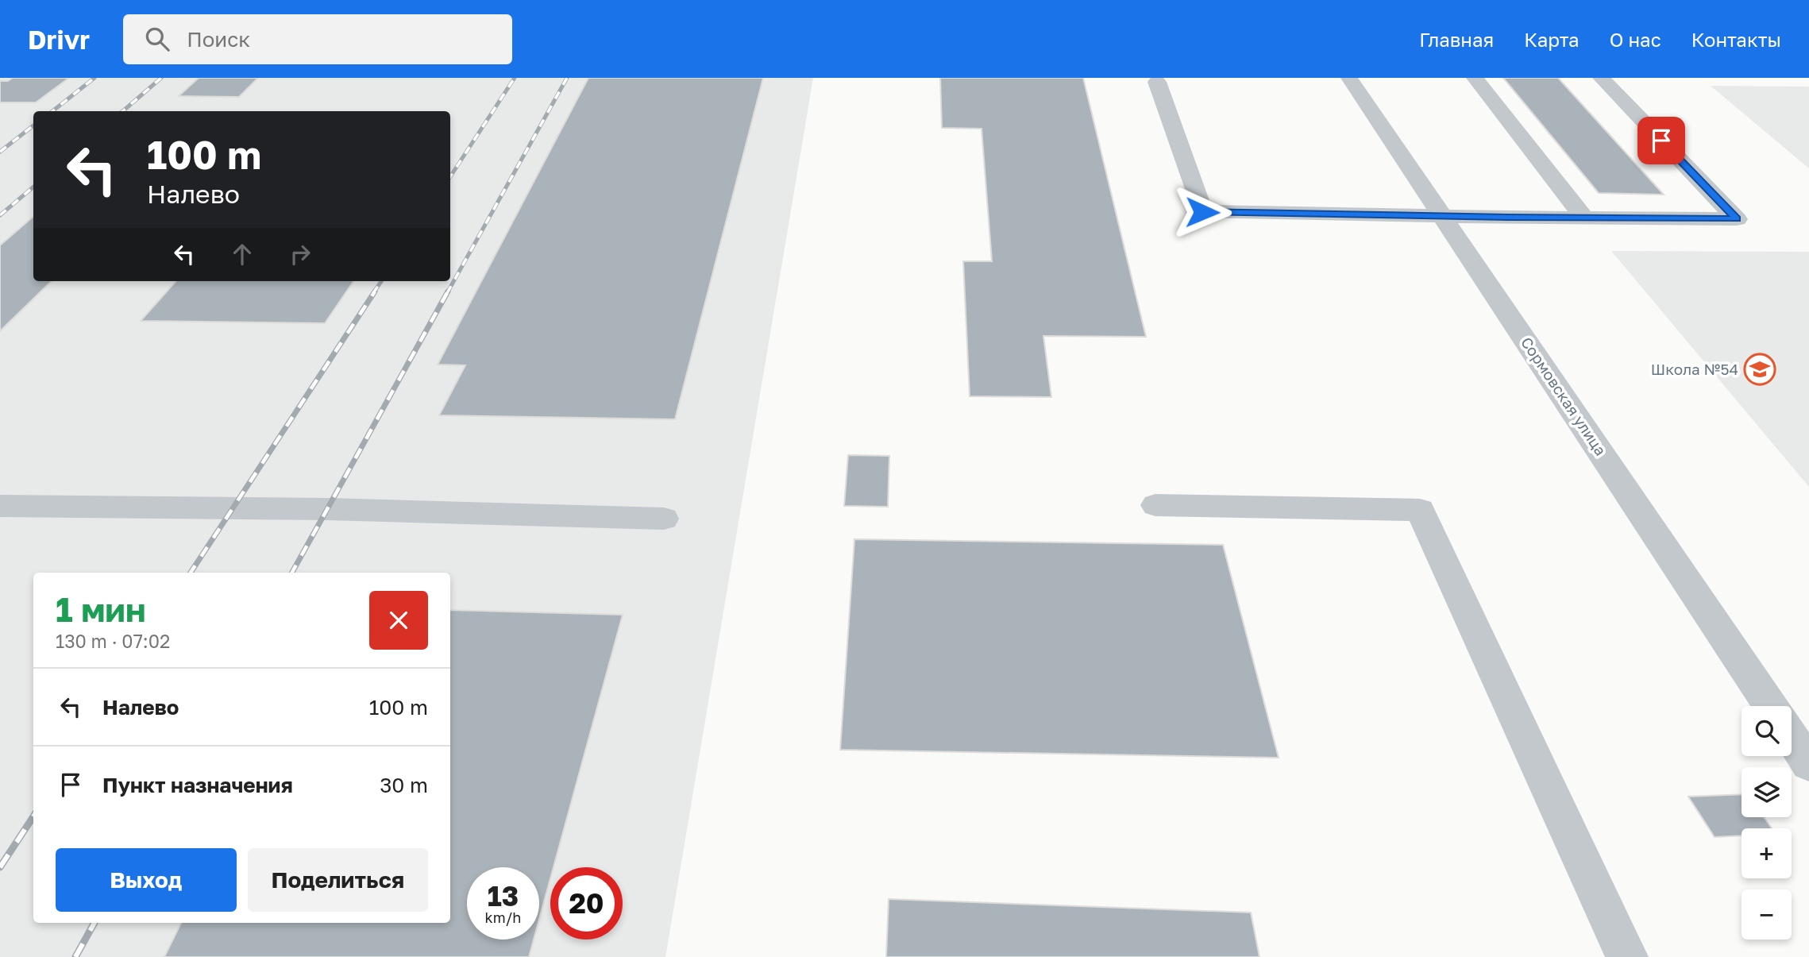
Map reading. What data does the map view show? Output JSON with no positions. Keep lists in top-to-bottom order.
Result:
{
  "streets": {
    "street": ["Сормовская улица"]
  },
  "places": {
    "school or university": ["Школа №54"]
  },
  "page": {
    "header": "Drivr",
    "search": "Поиск",
    "nav": [
      "Главная",
      "Карта",
      "О нас",
      "Контакты"
    ],
    "turn": ["100 m", "Налево"],
    "heading": ["1 мин", "130 m · 07:02"],
    "list": [
      {
        "name": "Налево",
        "value": "100 m"
      },
      {
        "name": "Пункт назначения",
        "value": "30 m"
      }
    ],
    "map_buttons": ["+", "−"],
    "buttons": ["Выход", "Поделиться"],
    "speed": "13 km/h",
    "limit": "20"
  }
}
